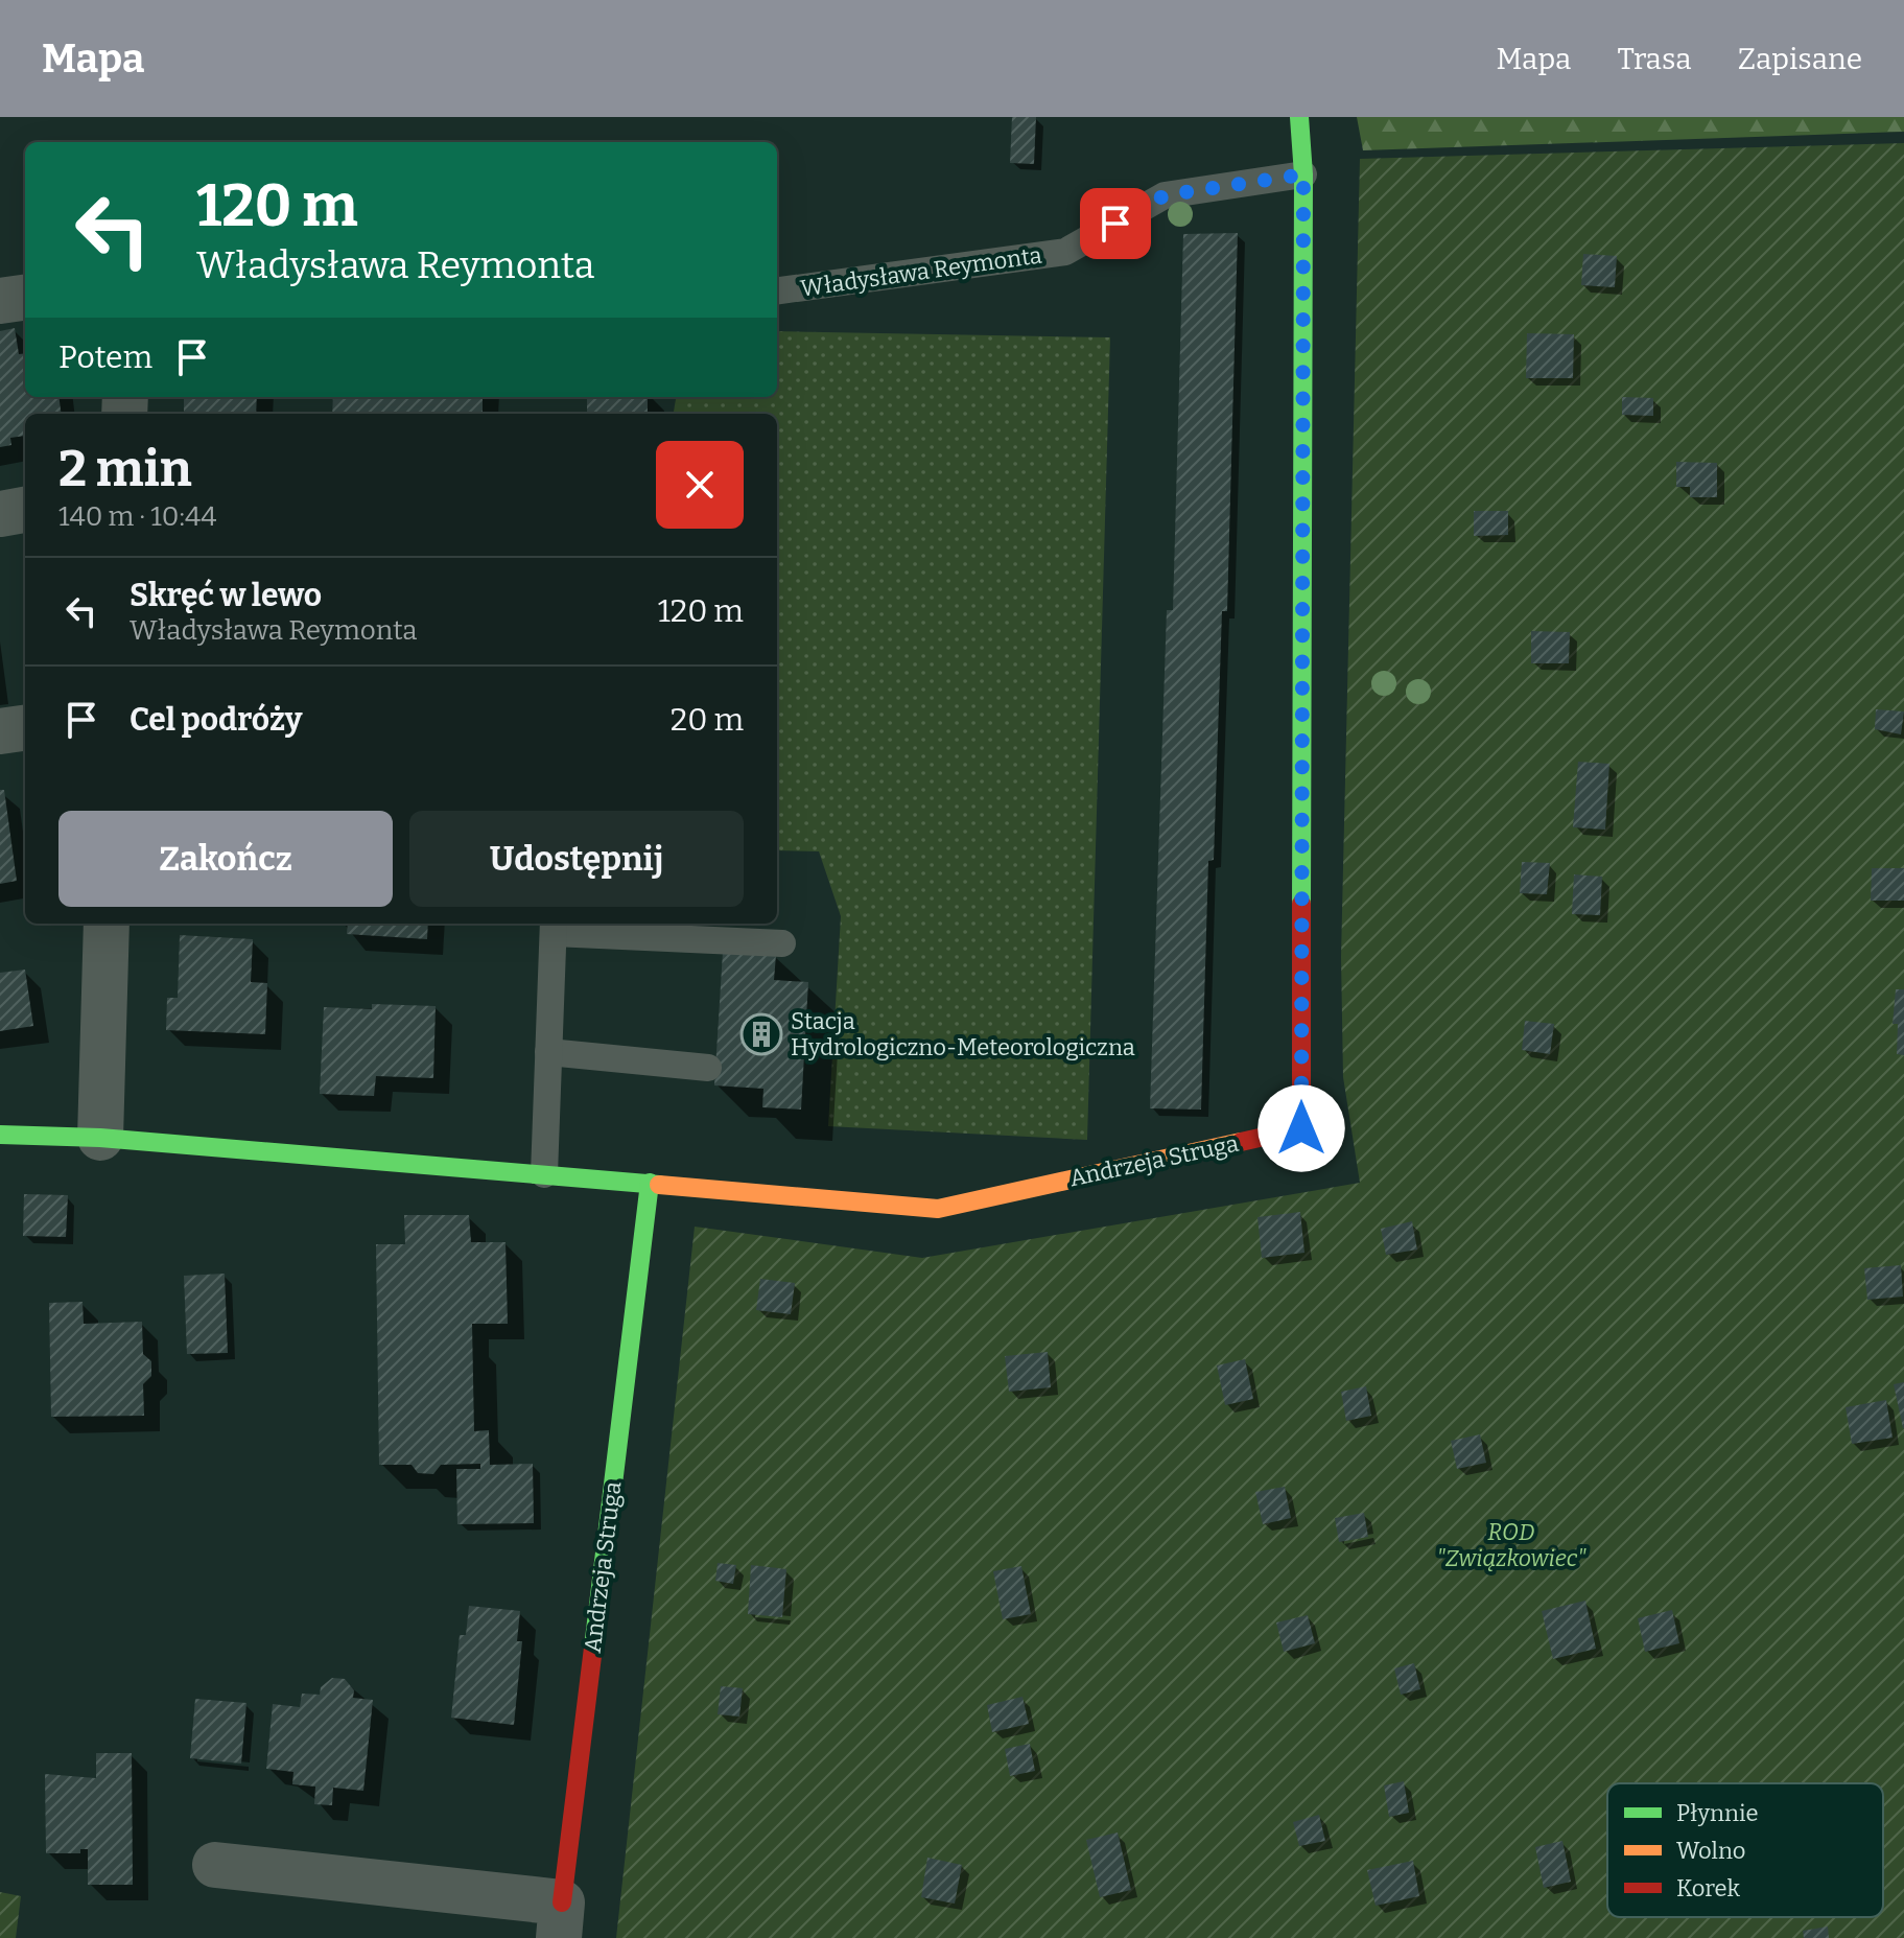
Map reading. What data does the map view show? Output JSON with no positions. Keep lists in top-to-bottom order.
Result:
{
  "streets": {
    "street": ["Andrzeja Struga"],
    "lane": ["Władysława Reymonta"]
  },
  "crossings": [
    ["Władysława Reymonta", "Andrzeja Struga"]
  ],
  "parks": ["ROD \"Związkowiec\""],
  "places": {
    "building": ["Stacja Hydrologiczno-Meteorologiczna"]
  },
  "legend": ["Płynnie", "Wolno", "Korek"],
  "page": {
    "header": "Mapa",
    "nav": ["Mapa", "Trasa", "Zapisane"],
    "turn": ["120 m", "Władysława Reymonta"],
    "then": "Potem",
    "heading": ["2 min", "140 m · 10:44"],
    "list": [
      {
        "name": "Skręć w lewo",
        "note": "Władysława Reymonta",
        "value": "120 m"
      },
      {
        "name": "Cel podróży",
        "value": "20 m"
      }
    ],
    "buttons": ["Zakończ", "Udostępnij"]
  }
}
